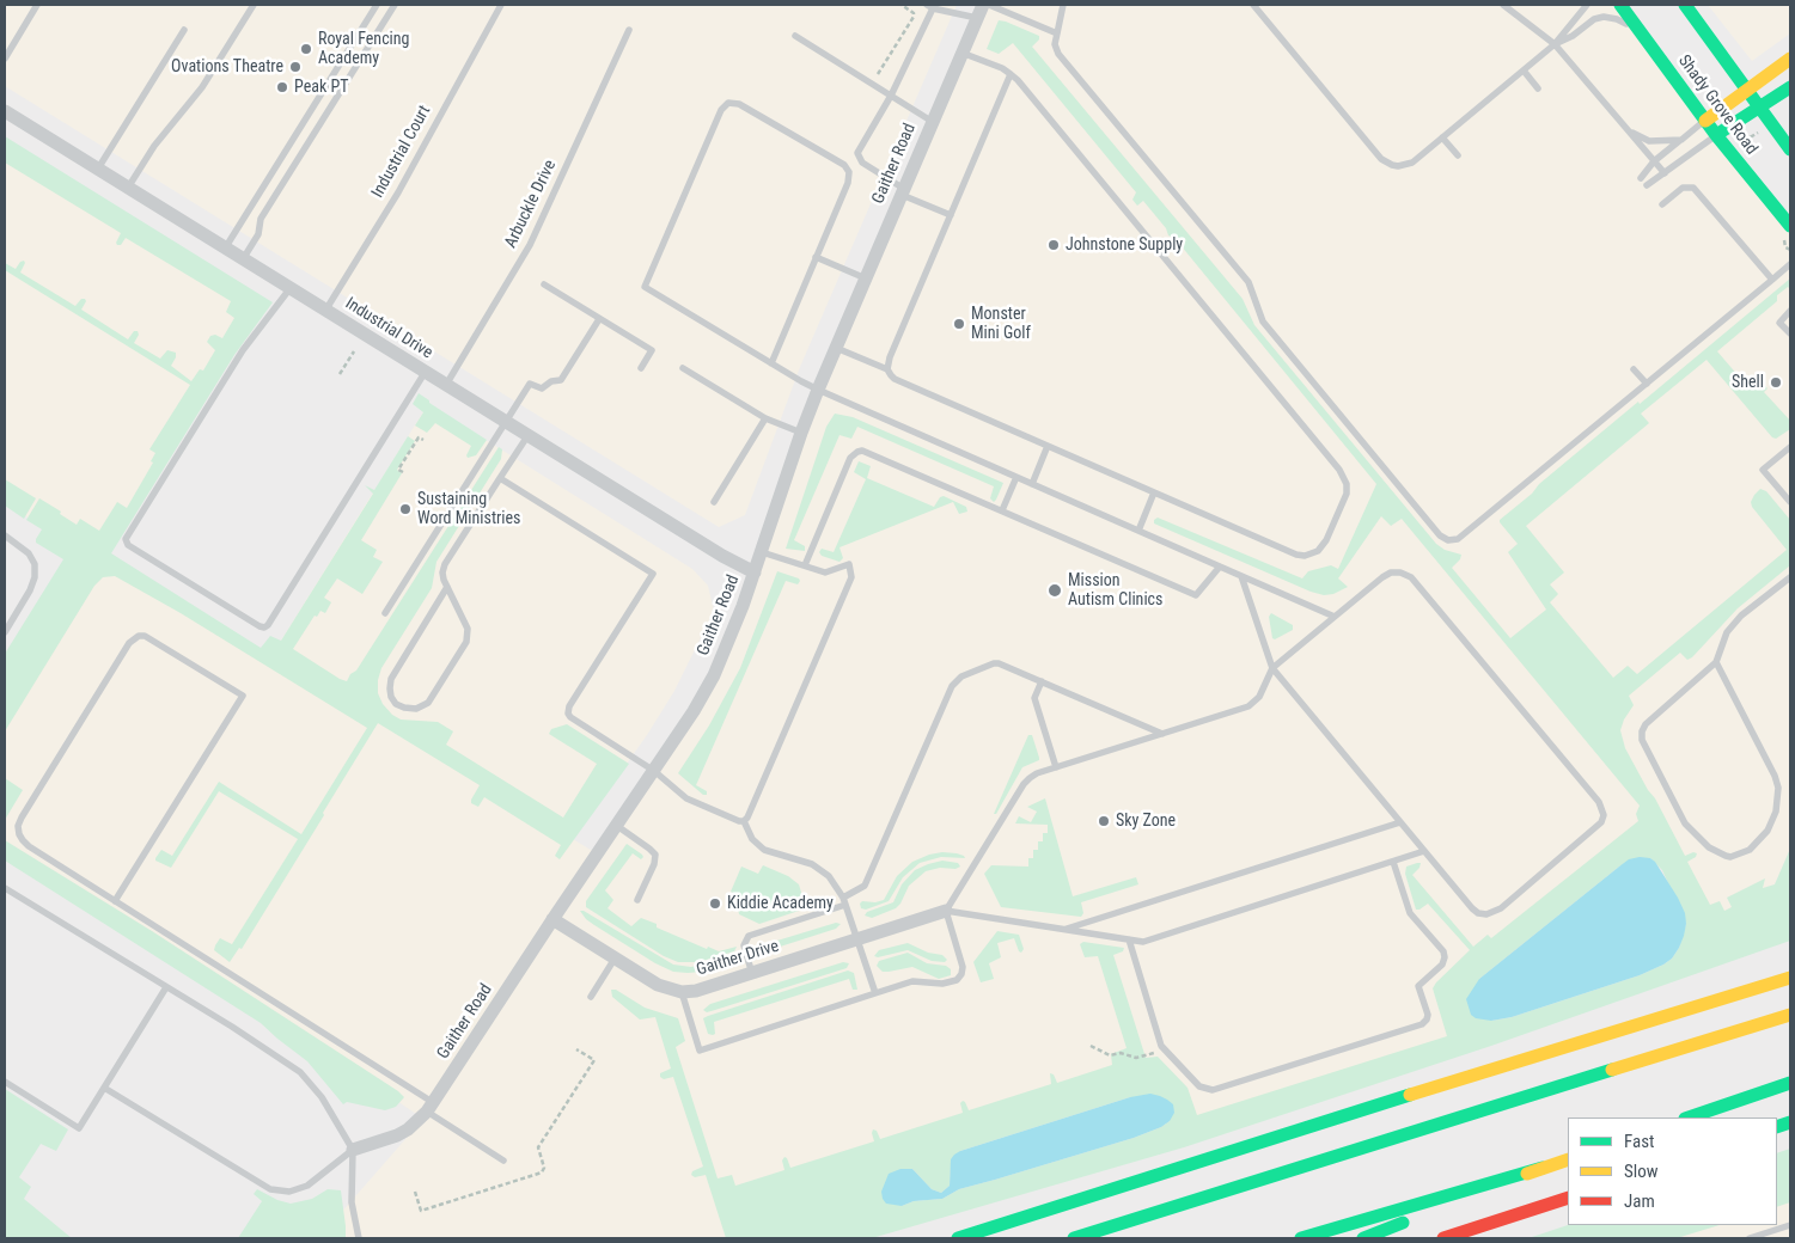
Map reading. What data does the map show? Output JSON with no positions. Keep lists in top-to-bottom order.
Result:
{
  "streets": {
    "main road": ["Shady Grove Road"],
    "street": ["Gaither Road", "Industrial Drive", "Gaither Drive"],
    "lane": ["Industrial Court", "Arbuckle Drive"]
  },
  "crossings": [
    ["Industrial Court", "Industrial Drive"],
    ["Gaither Road", "Industrial Drive"],
    ["Gaither Road", "Gaither Drive"],
    ["Arbuckle Drive", "Industrial Drive"]
  ],
  "places": [
    "Royal Fencing Academy",
    "Ovations Theatre",
    "Peak PT",
    "Johnstone Supply",
    "Monster Mini Golf",
    "Shell",
    "Sustaining Word Ministries",
    "Mission Autism Clinics",
    "Sky Zone",
    "Kiddie Academy"
  ],
  "legend": ["Fast", "Slow", "Jam"]
}
